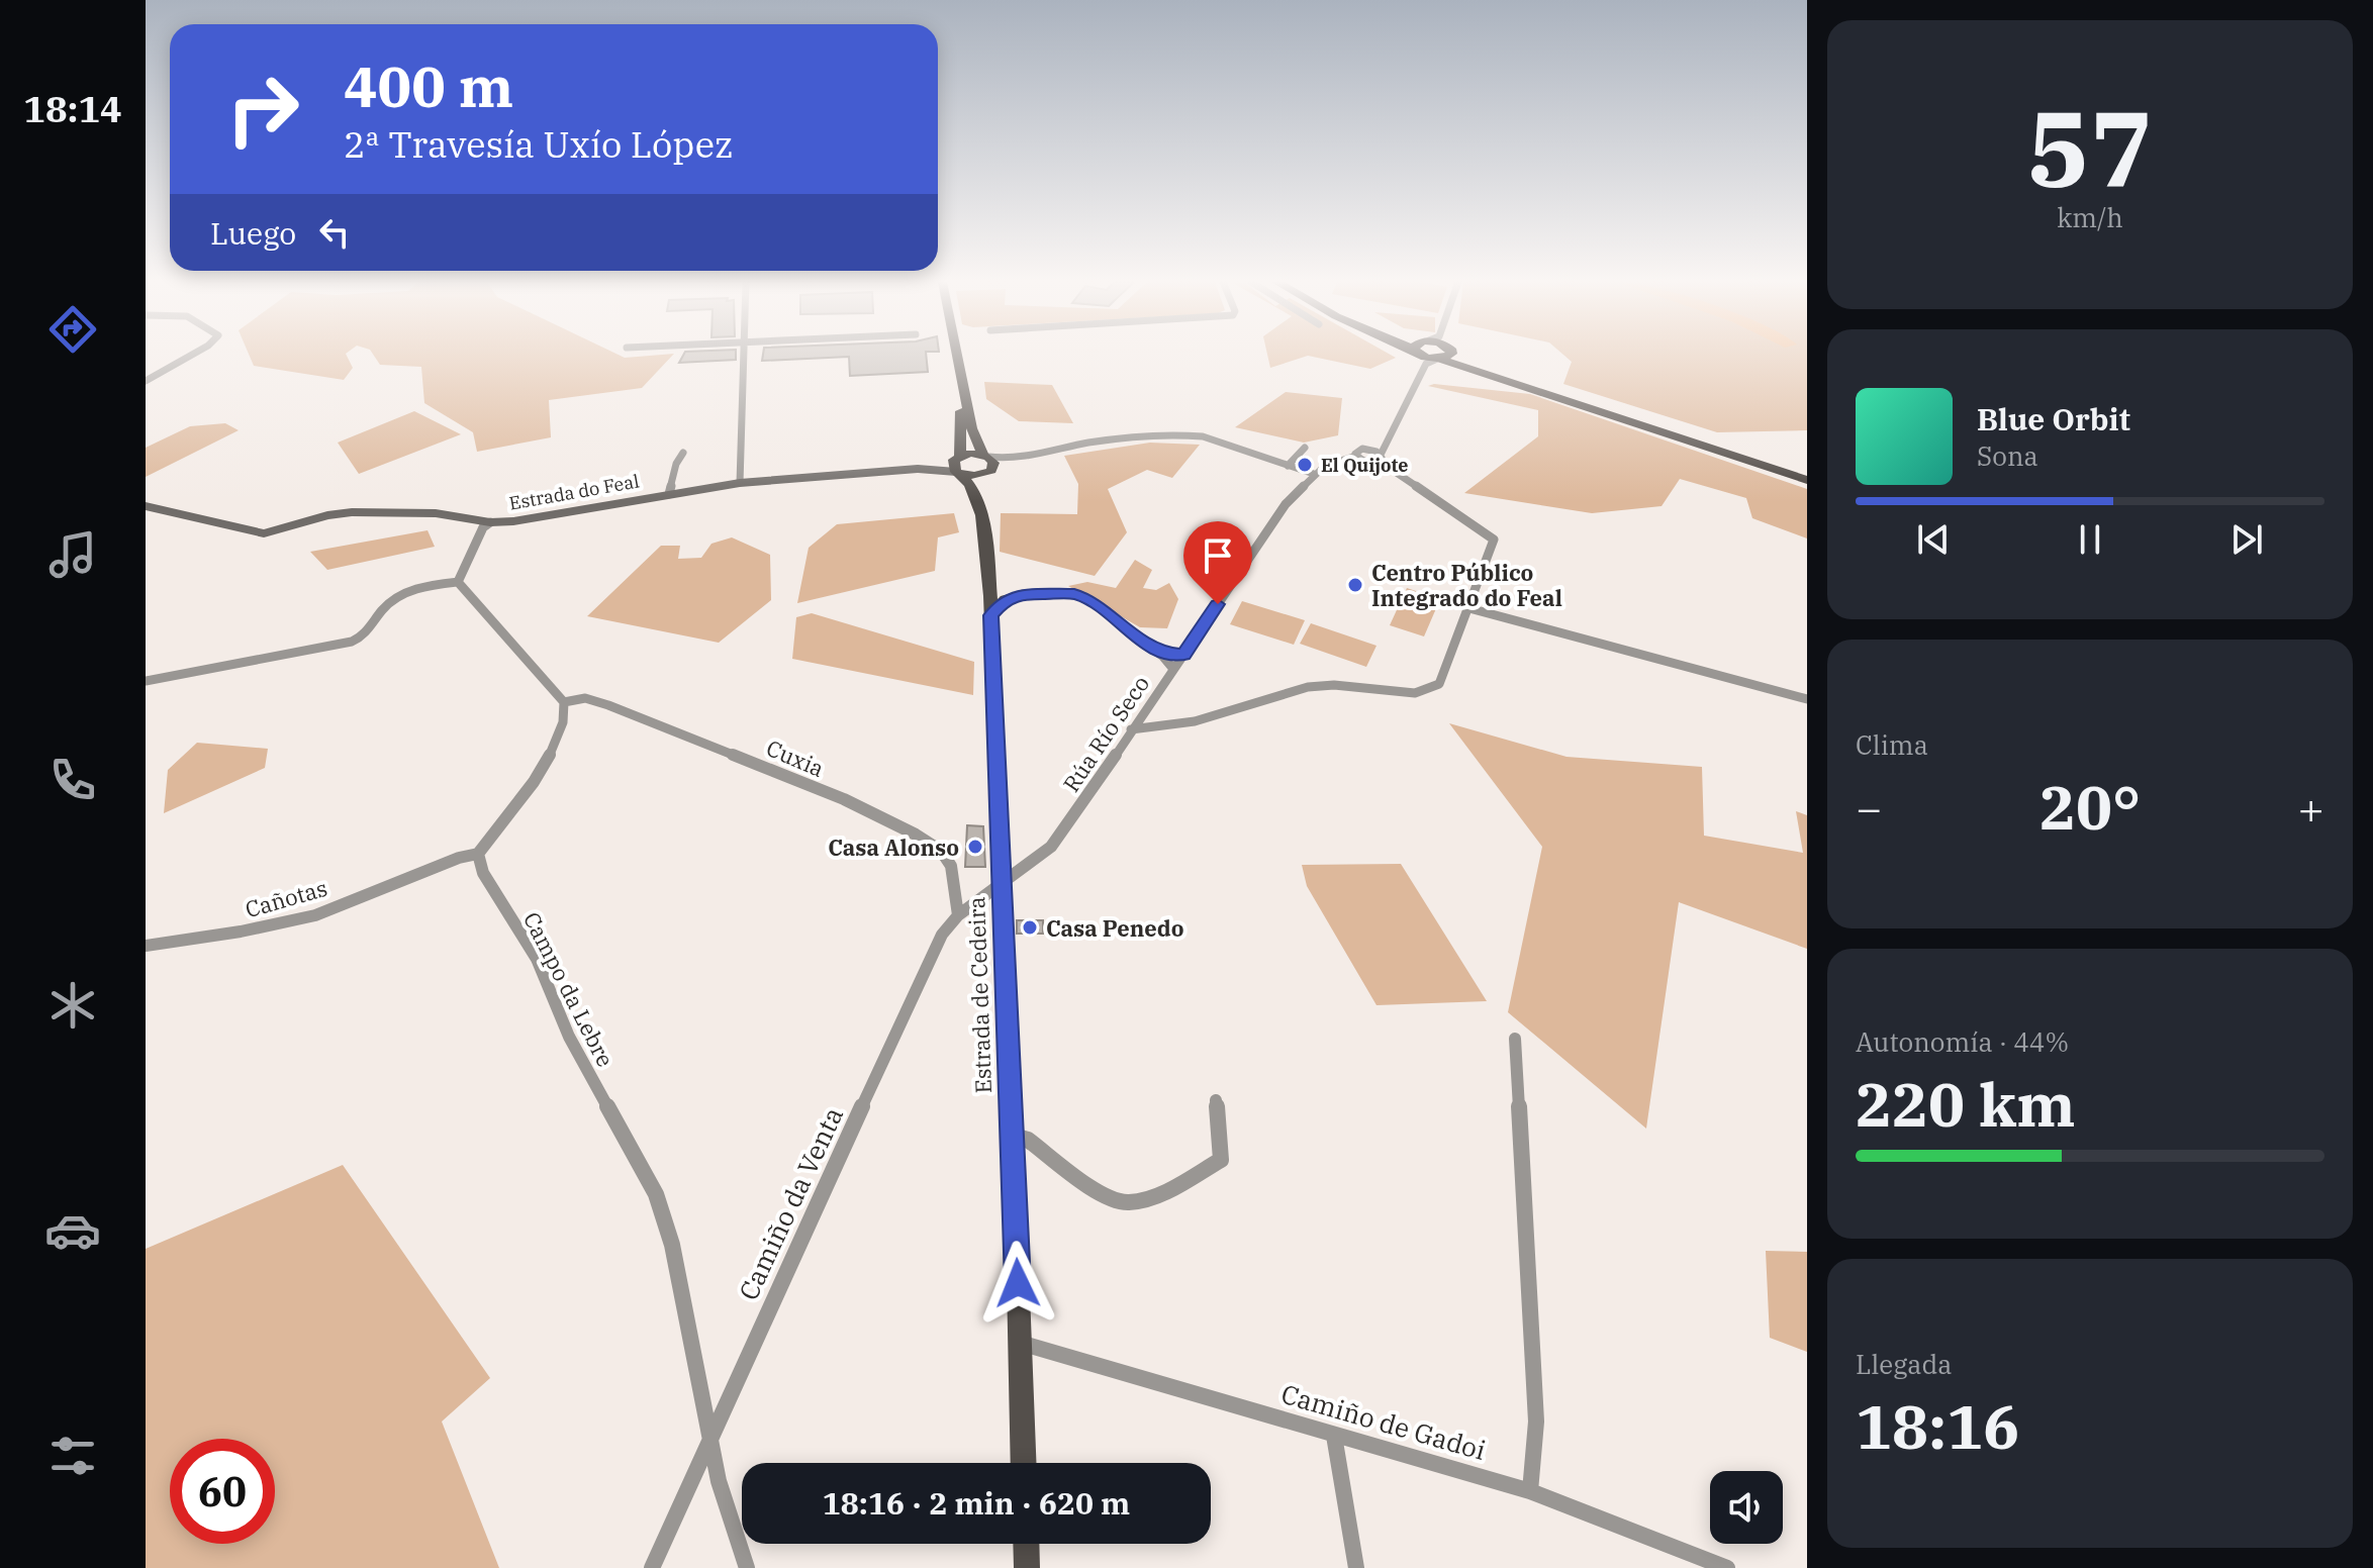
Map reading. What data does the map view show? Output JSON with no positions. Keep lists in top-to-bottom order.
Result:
{
  "streets": {
    "main road": ["Estrada do Feal", "Estrada de Cedeira"],
    "street": [
      "Rúa Río Seco",
      "Cuxia",
      "Cañotas",
      "Campo da Lebre",
      "Camiño da Venta",
      "Camiño de Gadoi"
    ]
  },
  "crossings": [
    ["Estrada do Feal", "Estrada de Cedeira"],
    ["Rúa Río Seco", "Estrada de Cedeira"],
    ["Rúa Río Seco", "Camiño da Venta"],
    ["Cuxia", "Camiño da Venta"],
    ["Cañotas", "Campo da Lebre"],
    ["Campo da Lebre", "Camiño da Venta"],
    ["Estrada de Cedeira", "Camiño da Venta"],
    ["Estrada de Cedeira", "Camiño de Gadoi"]
  ],
  "places": [
    "El Quijote",
    "Centro Público Integrado do Feal",
    "Casa Alonso",
    "Casa Penedo"
  ],
  "page": {
    "tabs": "18:14",
    "tile": [
      ["57", "km/h"],
      "Clima",
      ["Autonomía · 44%", "220 km"],
      ["Llegada", "18:16"]
    ],
    "turn": ["400 m", "2ª Travesía Uxío López"],
    "then": "Luego",
    "song": ["Blue Orbit", "Sona"],
    "heat": ["−", "20°", "+"],
    "limit": "60",
    "trip": "18:16 · 2 min · 620 m"
  }
}
